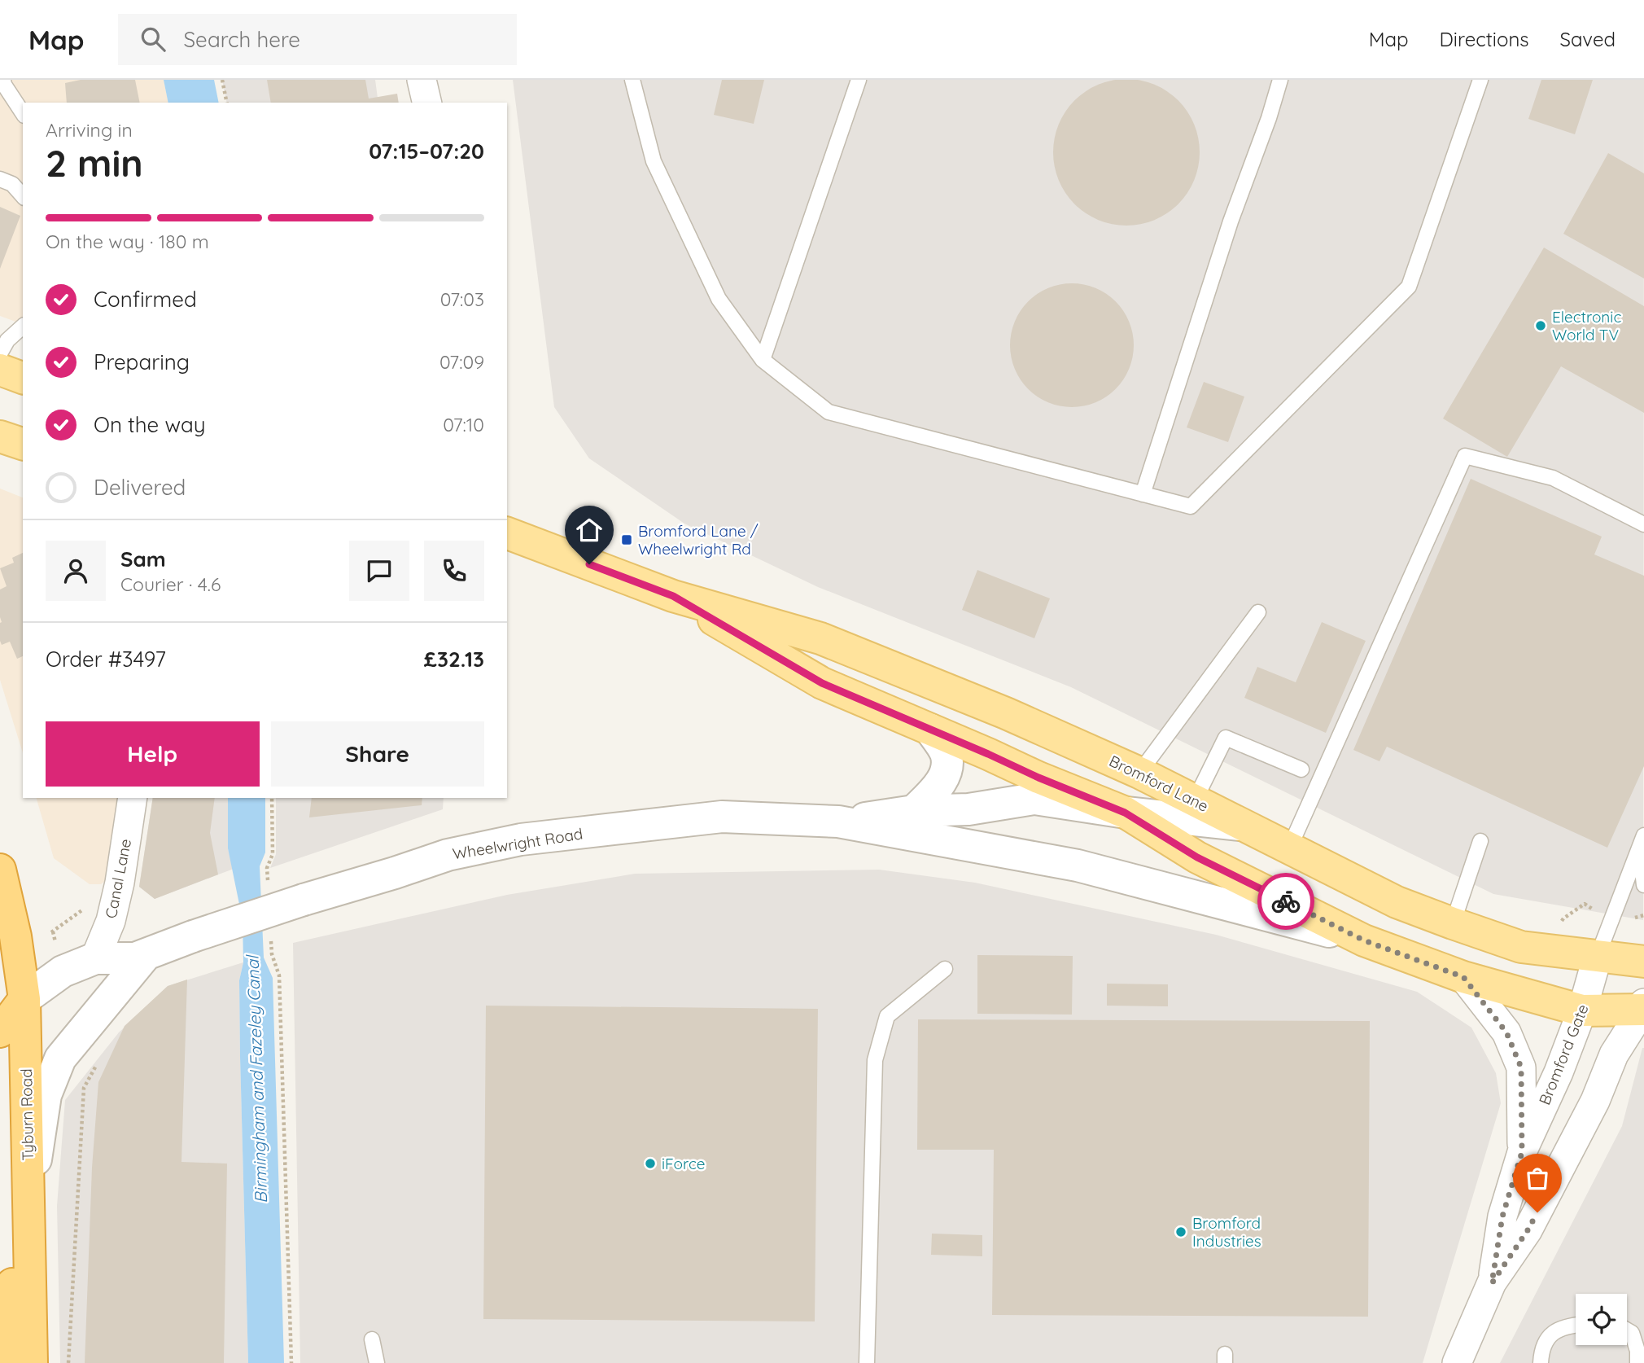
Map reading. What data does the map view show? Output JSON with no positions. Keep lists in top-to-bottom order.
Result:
{
  "streets": {
    "highway": ["Tyburn Road"],
    "main road": ["Bromford Lane"],
    "street": ["Wheelwright Road", "Canal Lane", "Bromford Gate"]
  },
  "crossings": [
    ["Bromford Lane", "Bromford Gate"],
    ["Wheelwright Road", "Canal Lane"],
    ["Wheelwright Road", "Tyburn Road"]
  ],
  "water": ["Birmingham and Fazeley Canal"],
  "places": {
    "other": ["Electronic World TV", "iForce", "Bromford Industries"],
    "transit": ["Bromford Lane / Wheelwright Rd"]
  },
  "page": {
    "header": "Map",
    "search": "Search here",
    "nav": ["Map", "Directions", "Saved"],
    "heading": ["2 min", "Arriving in", "07:15–07:20"],
    "panel": [
      "Sam",
      "Courier · 4.6",
      "Order #3497",
      "£32.13"
    ],
    "bar": "On the way · 180 m",
    "list": [
      ["Confirmed", "07:03"],
      ["Preparing", "07:09"],
      ["On the way", "07:10"],
      "Delivered"
    ],
    "buttons": ["Help", "Share"]
  }
}
